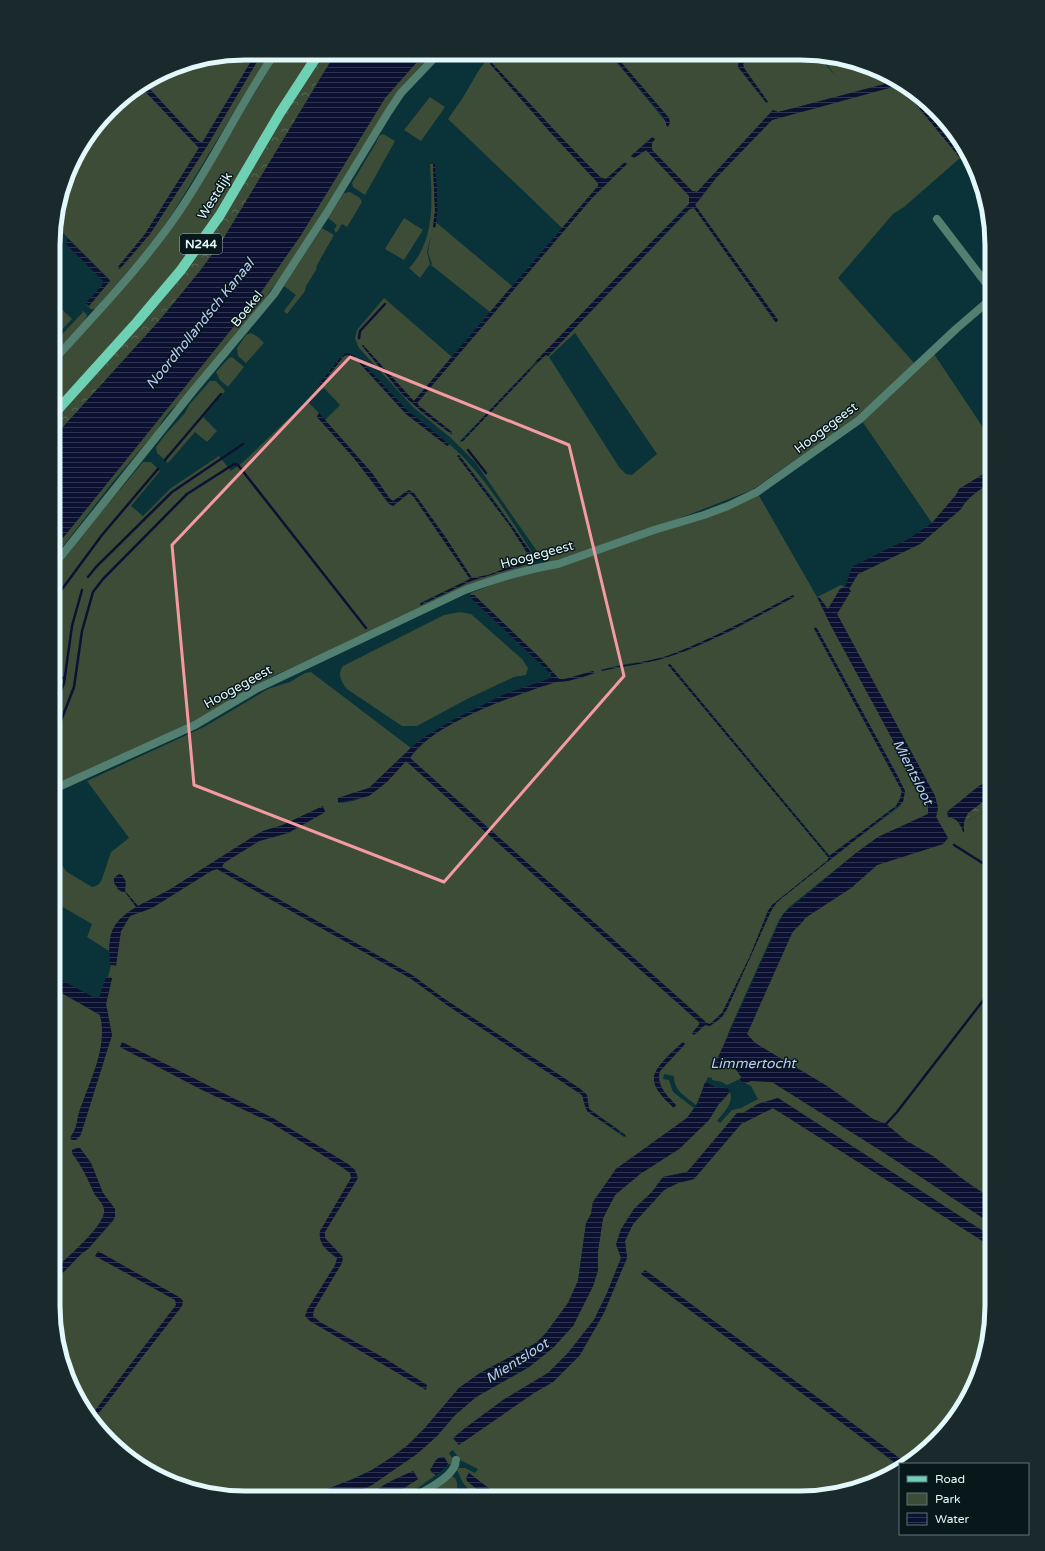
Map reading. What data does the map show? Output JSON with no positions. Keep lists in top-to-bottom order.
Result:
{
  "streets": {
    "main road": ["Westdijk", "N244"],
    "street": ["Boekel", "Hoogegeest"]
  },
  "water": ["Noordhollandsch Kanaal", "Mientsloot", "Limmertocht"],
  "legend": ["Road", "Park", "Water"]
}
